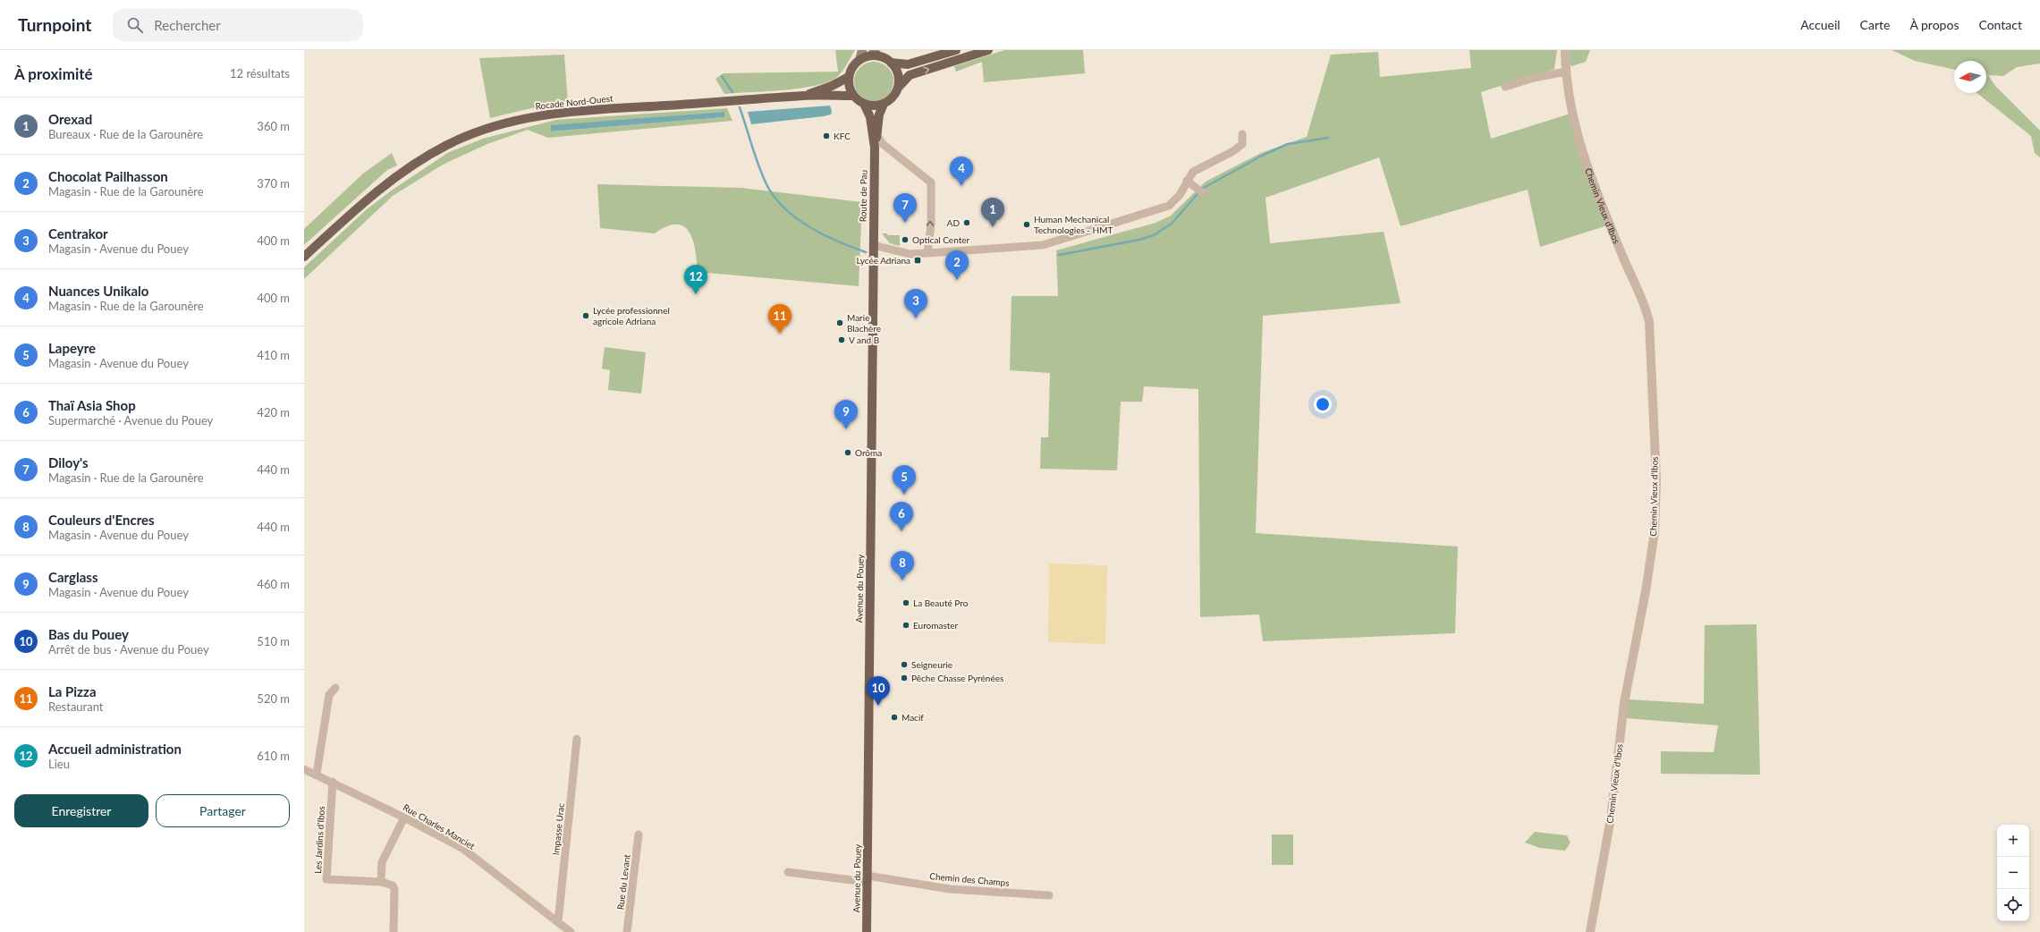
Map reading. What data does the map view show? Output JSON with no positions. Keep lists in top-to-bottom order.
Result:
{
  "streets": {
    "main road": ["Rocade Nord-Ouest", "Route de Pau", "Avenue du Pouey"],
    "street": [
      "Chemin Vieux d'Ibos",
      "Rue Charles Manciet",
      "Impasse Urac",
      "Les Jardins d'Ibos",
      "Chemin des Champs",
      "Rue du Levant"
    ]
  },
  "crossings": [
    ["Rocade Nord-Ouest", "Route de Pau"],
    ["Route de Pau", "Avenue du Pouey"],
    ["Avenue du Pouey", "Chemin des Champs"],
    ["Rue Charles Manciet", "Impasse Urac"],
    ["Rue Charles Manciet", "Les Jardins d'Ibos"]
  ],
  "places": {
    "other": [
      "KFC",
      "AD",
      "Human Mechanical Technologies - HMT",
      "Optical Center",
      "Lycée professionnel agricole Adriana",
      "Marie Blachère",
      "V and B",
      "Orôma",
      "La Beauté Pro",
      "Euromaster",
      "Seigneurie",
      "Pêche Chasse Pyrénées",
      "Macif"
    ],
    "transit": ["Lycée Adriana"]
  },
  "north": "left",
  "page": {
    "header": "Turnpoint",
    "search": "Rechercher",
    "nav": [
      "Accueil",
      "Carte",
      "À propos",
      "Contact"
    ],
    "heading": ["À proximité", "12 résultats"],
    "list": [
      {
        "mark": "1",
        "name": "Orexad",
        "note": "Bureaux · Rue de la Garounère",
        "value": "360 m"
      },
      {
        "mark": "2",
        "name": "Chocolat Pailhasson",
        "note": "Magasin · Rue de la Garounère",
        "value": "370 m"
      },
      {
        "mark": "3",
        "name": "Centrakor",
        "note": "Magasin · Avenue du Pouey",
        "value": "400 m"
      },
      {
        "mark": "4",
        "name": "Nuances Unikalo",
        "note": "Magasin · Rue de la Garounère",
        "value": "400 m"
      },
      {
        "mark": "5",
        "name": "Lapeyre",
        "note": "Magasin · Avenue du Pouey",
        "value": "410 m"
      },
      {
        "mark": "6",
        "name": "Thaï Asia Shop",
        "note": "Supermarché · Avenue du Pouey",
        "value": "420 m"
      },
      {
        "mark": "7",
        "name": "Diloy's",
        "note": "Magasin · Rue de la Garounère",
        "value": "440 m"
      },
      {
        "mark": "8",
        "name": "Couleurs d'Encres",
        "note": "Magasin · Avenue du Pouey",
        "value": "440 m"
      },
      {
        "mark": "9",
        "name": "Carglass",
        "note": "Magasin · Avenue du Pouey",
        "value": "460 m"
      },
      {
        "mark": "10",
        "name": "Bas du Pouey",
        "note": "Arrêt de bus · Avenue du Pouey",
        "value": "510 m"
      },
      {
        "mark": "11",
        "name": "La Pizza",
        "note": "Restaurant",
        "value": "520 m"
      },
      {
        "mark": "12",
        "name": "Accueil administration",
        "note": "Lieu",
        "value": "610 m"
      }
    ],
    "pins": [
      "4",
      "7",
      "1",
      "2",
      "12",
      "3",
      "11",
      "9",
      "5",
      "6",
      "8",
      "10"
    ],
    "buttons": ["Enregistrer", "Partager"],
    "map_buttons": ["+", "−"]
  }
}
